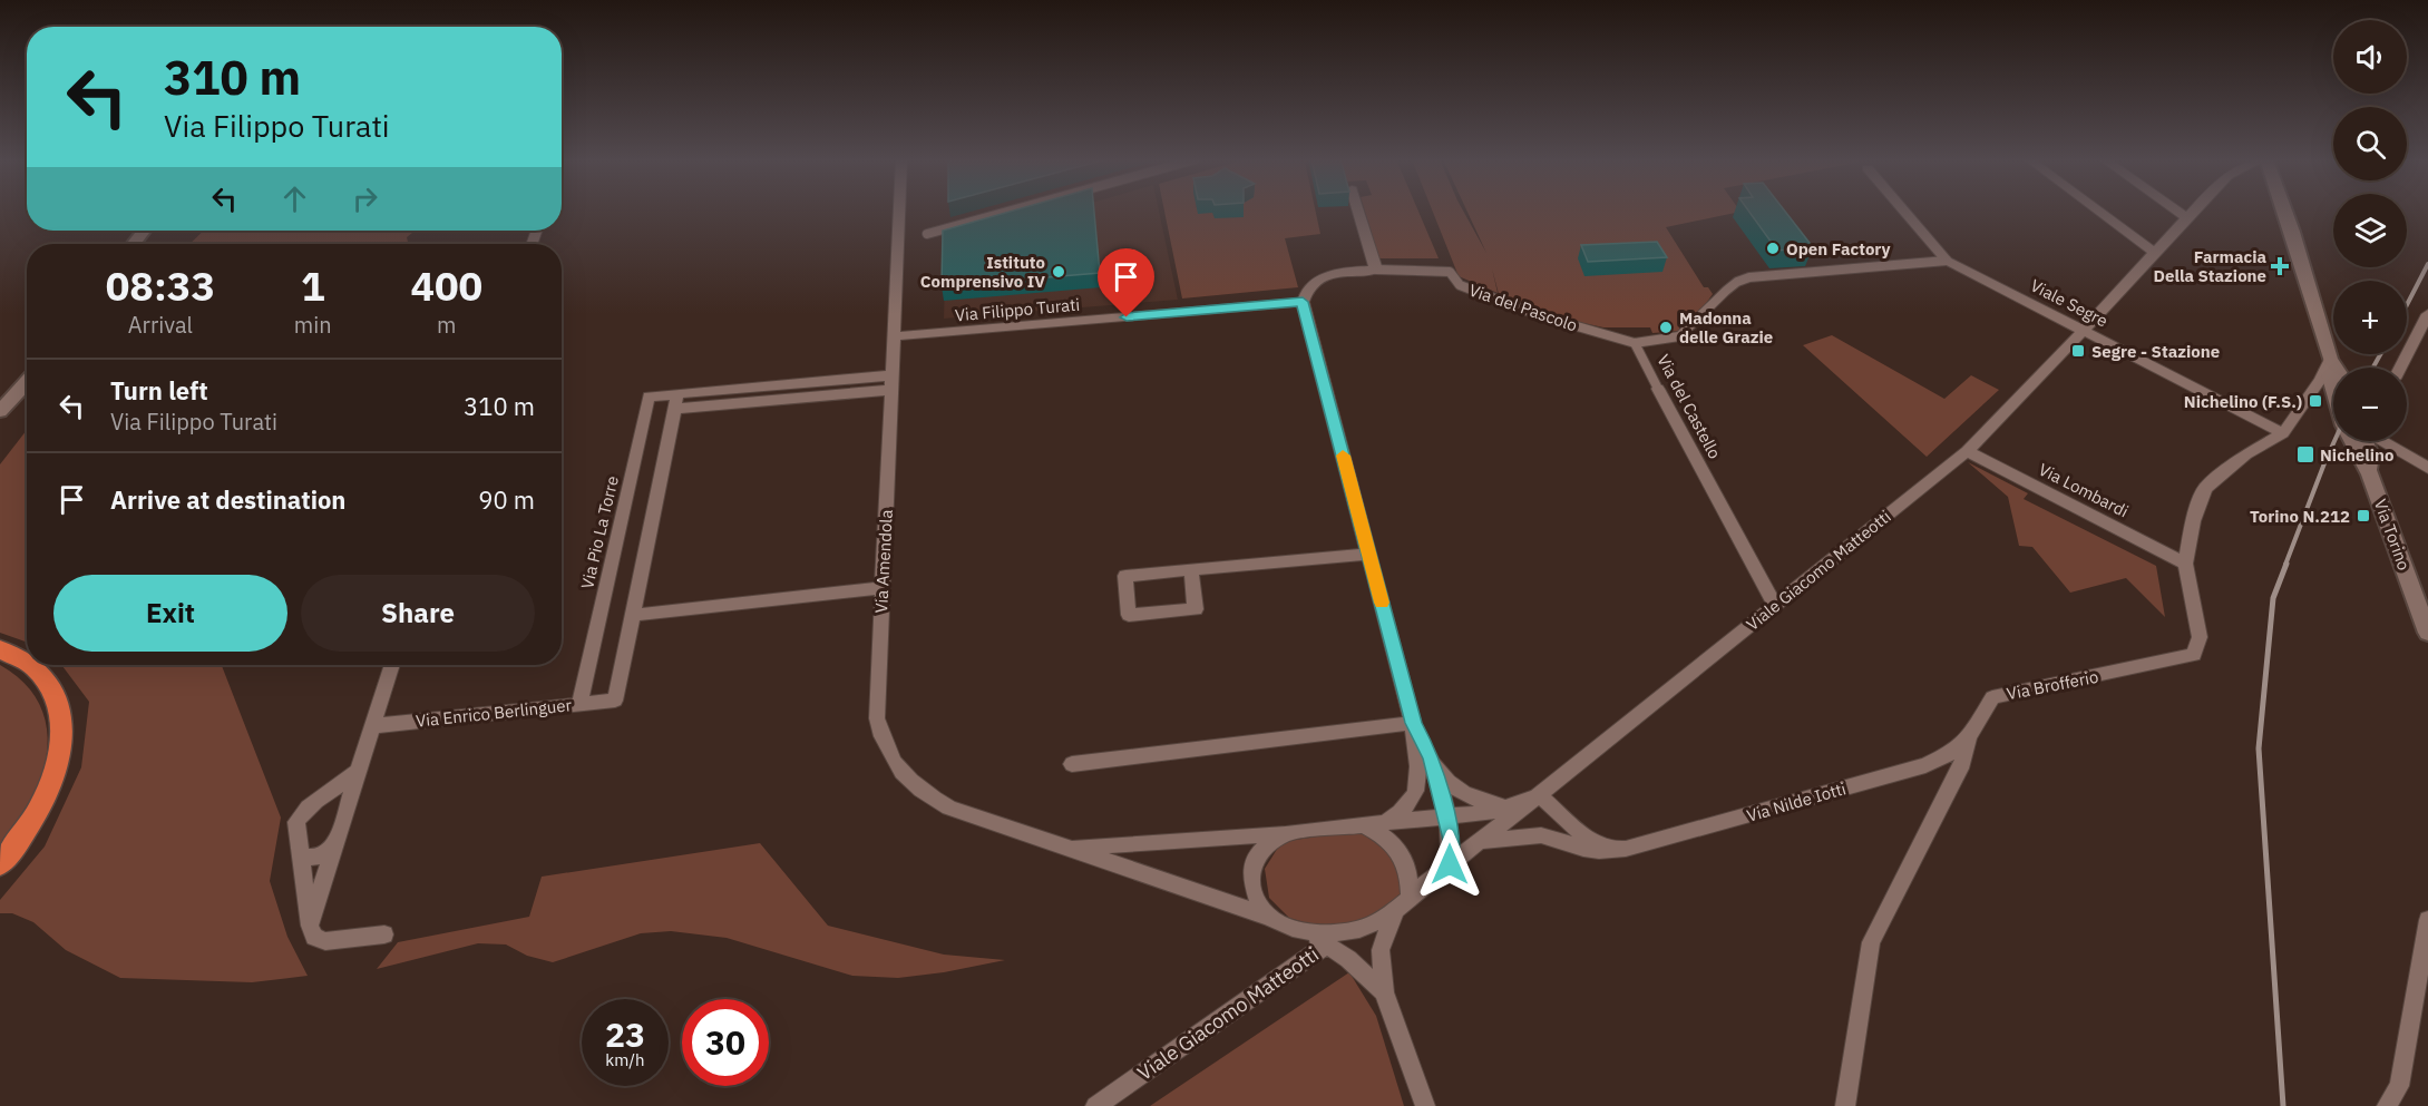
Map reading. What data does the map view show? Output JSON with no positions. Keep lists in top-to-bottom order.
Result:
{
  "streets": {
    "main road": ["Via Torino"],
    "street": [
      "Viale Segre",
      "Via del Pascolo",
      "Via Filippo Turati",
      "Via del Castello",
      "Via Lombardi",
      "Via Pio La Torre",
      "Via Amendola",
      "Viale Giacomo Matteotti",
      "Via Brofferio",
      "Via Enrico Berlinguer",
      "Via Nilde Iotti"
    ]
  },
  "crossings": [
    ["Viale Segre", "Via del Castello"],
    ["Viale Segre", "Viale Giacomo Matteotti"],
    ["Viale Segre", "Via Brofferio"],
    ["Via del Pascolo", "Via Filippo Turati"],
    ["Via del Pascolo", "Via del Castello"],
    ["Via Filippo Turati", "Via Amendola"],
    ["Via del Castello", "Viale Giacomo Matteotti"],
    ["Via Lombardi", "Viale Giacomo Matteotti"],
    ["Via Lombardi", "Via Brofferio"],
    ["Via Pio La Torre", "Via Amendola"],
    ["Via Pio La Torre", "Via Enrico Berlinguer"],
    ["Via Torino", "Via Brofferio"],
    ["Via Amendola", "Viale Giacomo Matteotti"],
    ["Viale Giacomo Matteotti", "Via Nilde Iotti"],
    ["Via Brofferio", "Via Nilde Iotti"]
  ],
  "places": {
    "other": ["Open Factory", "Istituto Comprensivo IV", "Madonna delle Grazie"],
    "health": ["Farmacia Della Stazione"],
    "transit": [
      "Segre - Stazione",
      "Nichelino (F.S.)",
      "Nichelino",
      "Torino N.212"
    ]
  },
  "page": {
    "map_buttons": ["+", "−"],
    "turn": ["310 m", "Via Filippo Turati"],
    "eta": [
      "08:33",
      "Arrival",
      "1",
      "min",
      "400",
      "m"
    ],
    "list": [
      {
        "name": "Turn left",
        "note": "Via Filippo Turati",
        "value": "310 m"
      },
      {
        "name": "Arrive at destination",
        "value": "90 m"
      }
    ],
    "buttons": ["Exit", "Share"],
    "speed": "23 km/h",
    "limit": "30"
  }
}
